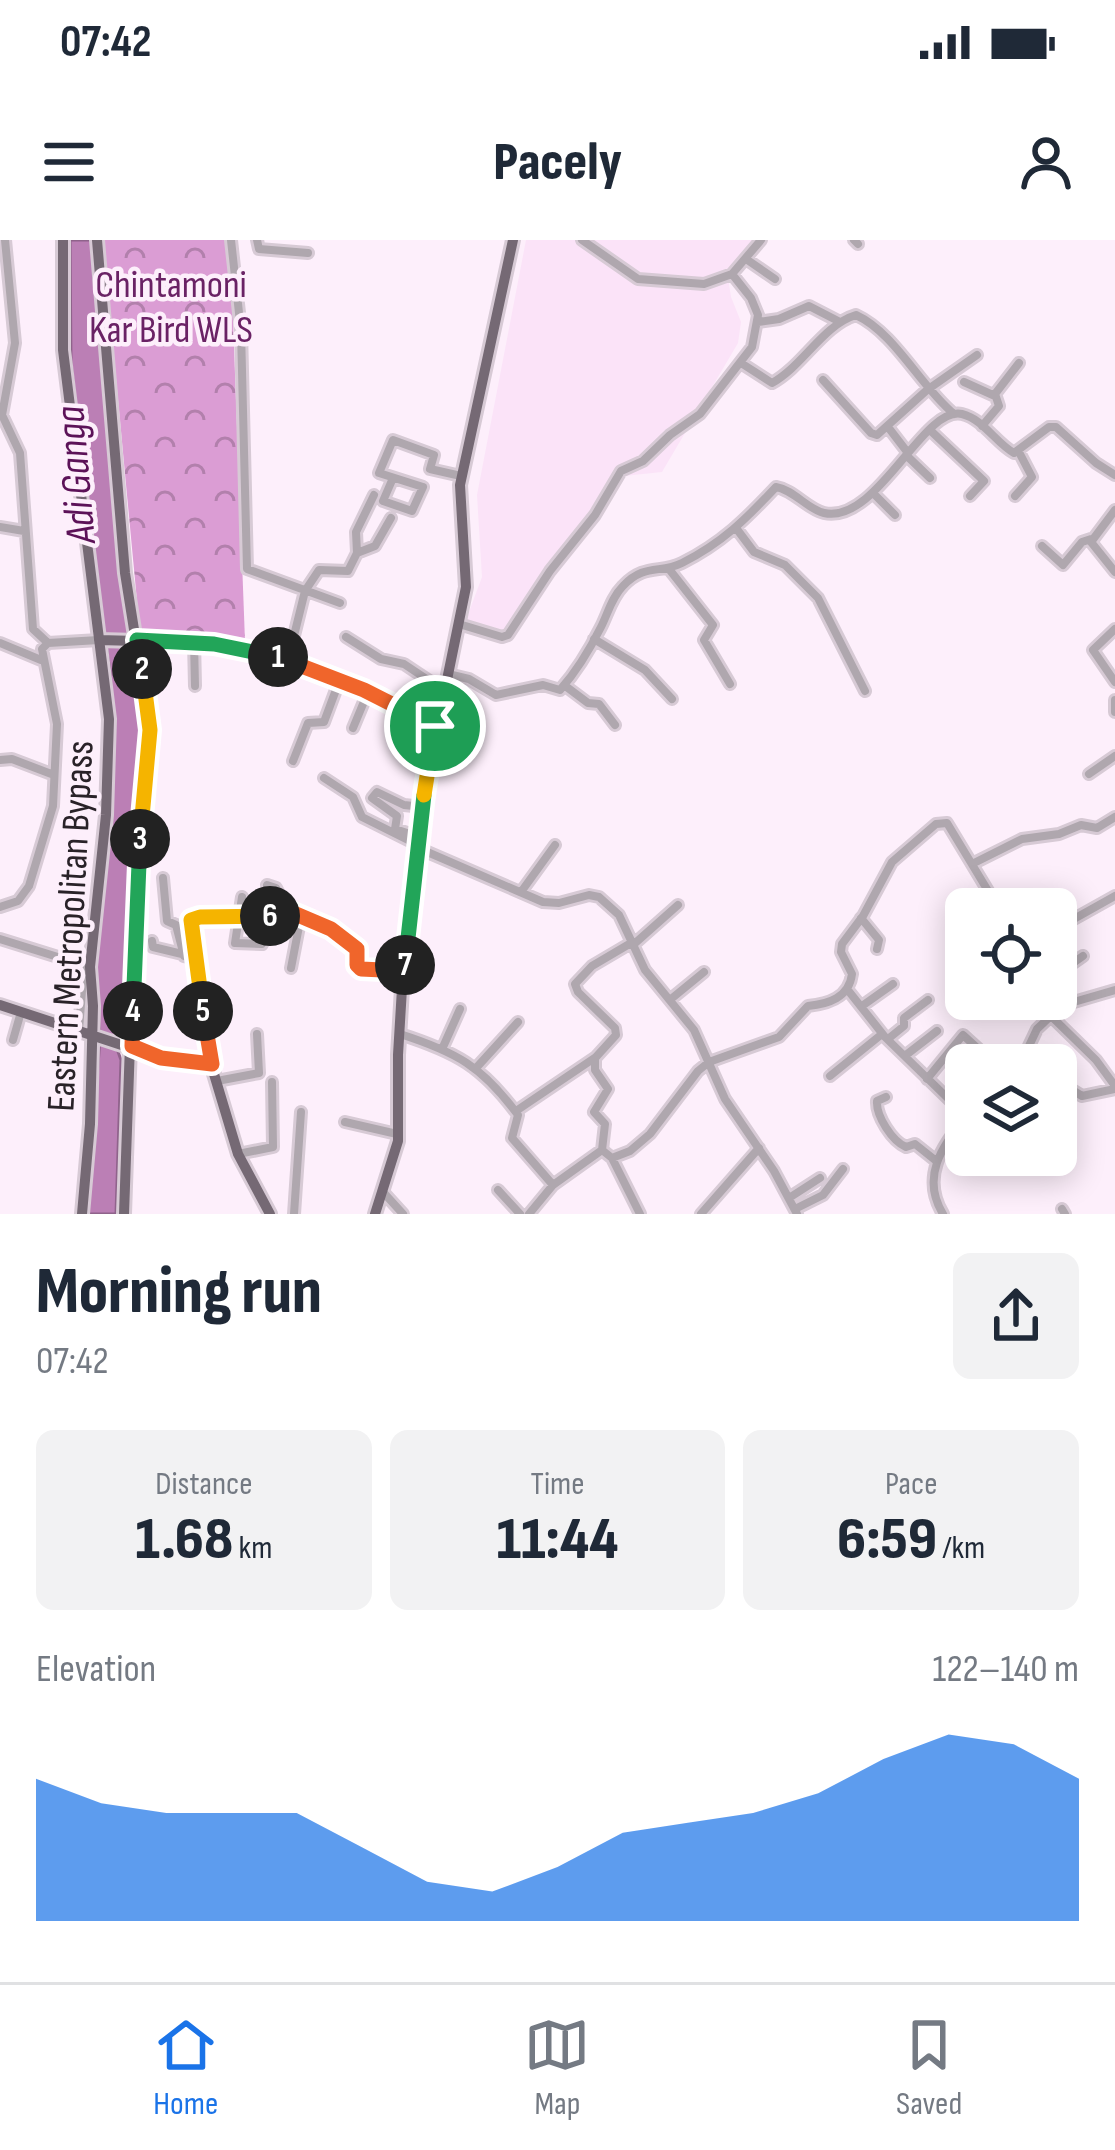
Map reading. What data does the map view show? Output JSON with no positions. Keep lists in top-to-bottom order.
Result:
{
  "streets": {
    "main road": ["Eastern Metropolitan Bypass"]
  },
  "water": ["Adi Ganga"],
  "parks": ["Chintamoni Kar Bird WLS"],
  "page": {
    "status": "07:42",
    "header": "Pacely",
    "pins": [
      "1",
      "2",
      "3",
      "6",
      "7",
      "4",
      "5"
    ],
    "heading": ["Morning run", "07:42"],
    "stats": [
      ["Distance", "1.68 km"],
      ["Time", "11:44"],
      ["Pace", "6:59 /km"]
    ],
    "chart": ["Elevation", "122–140 m"],
    "tabs": ["Home", "Map", "Saved"]
  }
}
